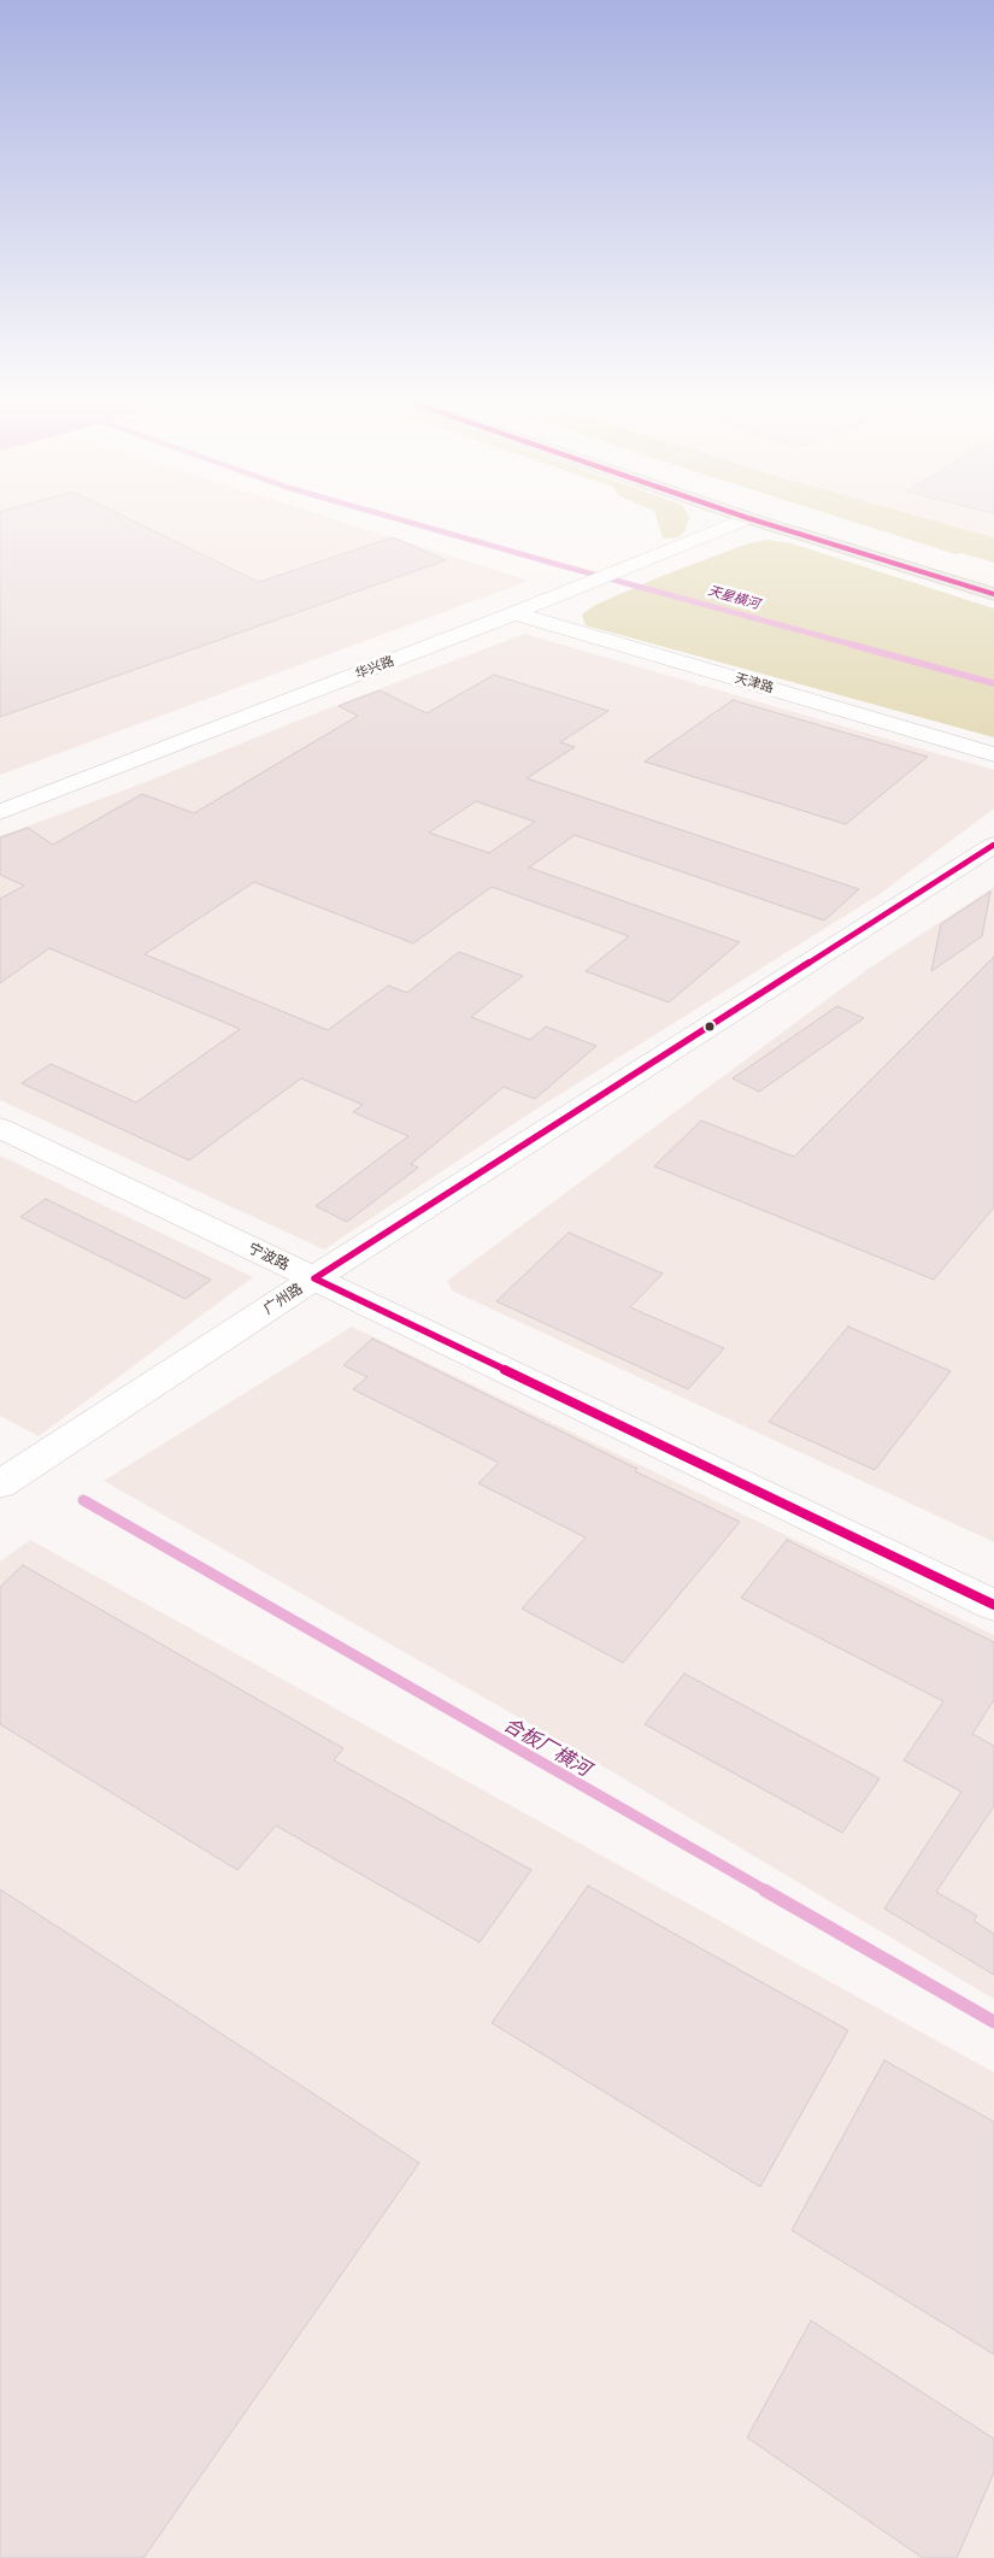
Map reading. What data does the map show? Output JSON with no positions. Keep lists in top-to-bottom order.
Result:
{
  "streets": {
    "street": [
      "华兴路",
      "天津路",
      "宁波路",
      "广州路"
    ]
  },
  "crossings": [
    ["华兴路", "天津路"],
    ["宁波路", "广州路"]
  ],
  "water": ["天星横河", "合板厂横河"]
}
